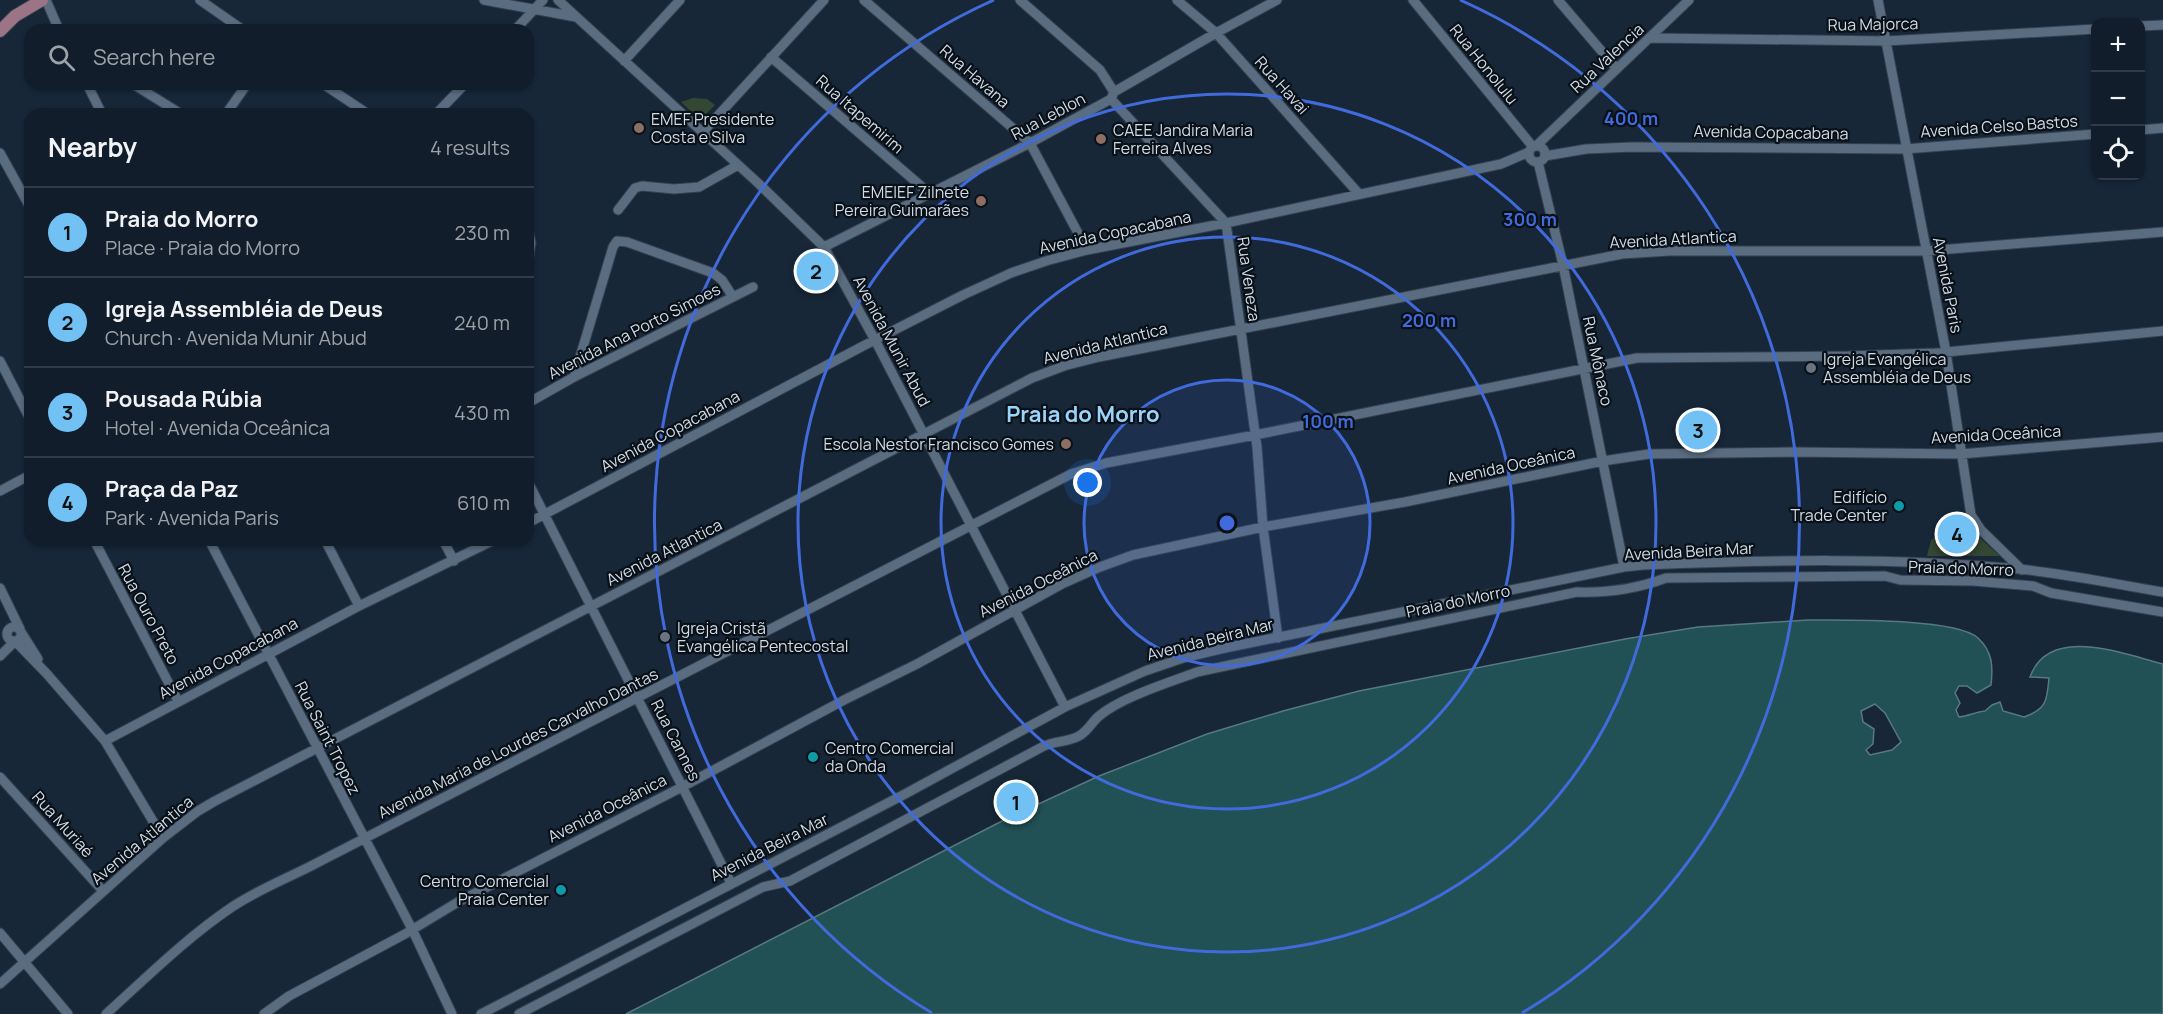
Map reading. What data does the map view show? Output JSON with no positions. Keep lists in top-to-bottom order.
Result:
{
  "streets": {
    "street": [
      "Rua Majorca",
      "Rua Valencia",
      "Rua Honolulu",
      "Rua Havana",
      "Rua Havai",
      "Rua Itapemirim",
      "Rua Leblon",
      "Avenida Celso Bastos",
      "Avenida Copacabana",
      "Avenida Atlantica",
      "Rua Veneza",
      "Avenida Paris",
      "Avenida Ana Porto Simoes",
      "Avenida Munir Abud",
      "Rua Mônaco",
      "Avenida Oceânica",
      "Avenida Beira Mar",
      "Praia do Morro",
      "Rua Ouro Preto",
      "Rua Saint Tropez",
      "Rua Cannes",
      "Avenida Maria de Lourdes Carvalho Dantas",
      "Rua Muriaé"
    ]
  },
  "crossings": [
    ["Rua Majorca", "Rua Valencia"],
    ["Rua Majorca", "Avenida Paris"],
    ["Rua Valencia", "Rua Honolulu"],
    ["Rua Valencia", "Avenida Copacabana"],
    ["Rua Valencia", "Rua Mônaco"],
    ["Rua Honolulu", "Avenida Copacabana"],
    ["Rua Honolulu", "Rua Mônaco"],
    ["Rua Havana", "Rua Leblon"],
    ["Rua Havana", "Avenida Copacabana"],
    ["Rua Havai", "Rua Leblon"],
    ["Rua Havai", "Avenida Copacabana"],
    ["Rua Itapemirim", "Rua Leblon"],
    ["Rua Leblon", "Rua Veneza"],
    ["Rua Leblon", "Avenida Munir Abud"],
    ["Avenida Celso Bastos", "Avenida Copacabana"],
    ["Avenida Celso Bastos", "Avenida Paris"],
    ["Avenida Copacabana", "Rua Veneza"],
    ["Avenida Copacabana", "Avenida Paris"],
    ["Avenida Copacabana", "Avenida Munir Abud"],
    ["Avenida Copacabana", "Rua Mônaco"],
    ["Avenida Copacabana", "Rua Ouro Preto"],
    ["Avenida Copacabana", "Rua Saint Tropez"],
    ["Avenida Copacabana", "Rua Cannes"],
    ["Avenida Atlantica", "Rua Veneza"],
    ["Avenida Atlantica", "Avenida Paris"],
    ["Avenida Atlantica", "Avenida Munir Abud"],
    ["Avenida Atlantica", "Rua Mônaco"],
    ["Avenida Atlantica", "Rua Saint Tropez"],
    ["Avenida Atlantica", "Rua Cannes"],
    ["Avenida Atlantica", "Rua Muriaé"],
    ["Rua Veneza", "Avenida Oceânica"],
    ["Rua Veneza", "Avenida Beira Mar"],
    ["Rua Veneza", "Avenida Maria de Lourdes Carvalho Dantas"],
    ["Avenida Paris", "Avenida Oceânica"],
    ["Avenida Paris", "Avenida Beira Mar"],
    ["Avenida Paris", "Avenida Maria de Lourdes Carvalho Dantas"],
    ["Avenida Munir Abud", "Avenida Oceânica"],
    ["Avenida Munir Abud", "Avenida Beira Mar"],
    ["Avenida Munir Abud", "Avenida Maria de Lourdes Carvalho Dantas"],
    ["Rua Mônaco", "Avenida Oceânica"],
    ["Rua Mônaco", "Avenida Beira Mar"],
    ["Rua Mônaco", "Avenida Maria de Lourdes Carvalho Dantas"],
    ["Avenida Oceânica", "Rua Saint Tropez"],
    ["Avenida Oceânica", "Rua Cannes"],
    ["Avenida Beira Mar", "Rua Cannes"],
    ["Rua Saint Tropez", "Avenida Maria de Lourdes Carvalho Dantas"],
    ["Rua Cannes", "Avenida Maria de Lourdes Carvalho Dantas"]
  ],
  "districts": ["Praia do Morro"],
  "places": [
    "EMEF Presidente Costa e Silva",
    "CAEE Jandira Maria Ferreira Alves",
    "EMEIEF Zilnete Pereira Guimarães",
    "Igreja Evangélica Assembléia de Deus",
    "Escola Nestor Francisco Gomes",
    "Edifício Trade Center",
    "Igreja Cristã Evangélica Pentecostal",
    "Centro Comercial da Onda",
    "Centro Comercial Praia Center"
  ],
  "page": {
    "map_buttons": ["+", "−"],
    "search": "Search here",
    "heading": ["Nearby", "4 results"],
    "list": [
      {
        "mark": "1",
        "name": "Praia do Morro",
        "note": "Place · Praia do Morro",
        "value": "230 m"
      },
      {
        "mark": "2",
        "name": "Igreja Assembléia de Deus",
        "note": "Church · Avenida Munir Abud",
        "value": "240 m"
      },
      {
        "mark": "3",
        "name": "Pousada Rúbia",
        "note": "Hotel · Avenida Oceânica",
        "value": "430 m"
      },
      {
        "mark": "4",
        "name": "Praça da Paz",
        "note": "Park · Avenida Paris",
        "value": "610 m"
      }
    ],
    "pins": [
      "2",
      "3",
      "4",
      "1"
    ]
  },
  "rings": [
    "400 m",
    "300 m",
    "200 m",
    "100 m"
  ]
}
